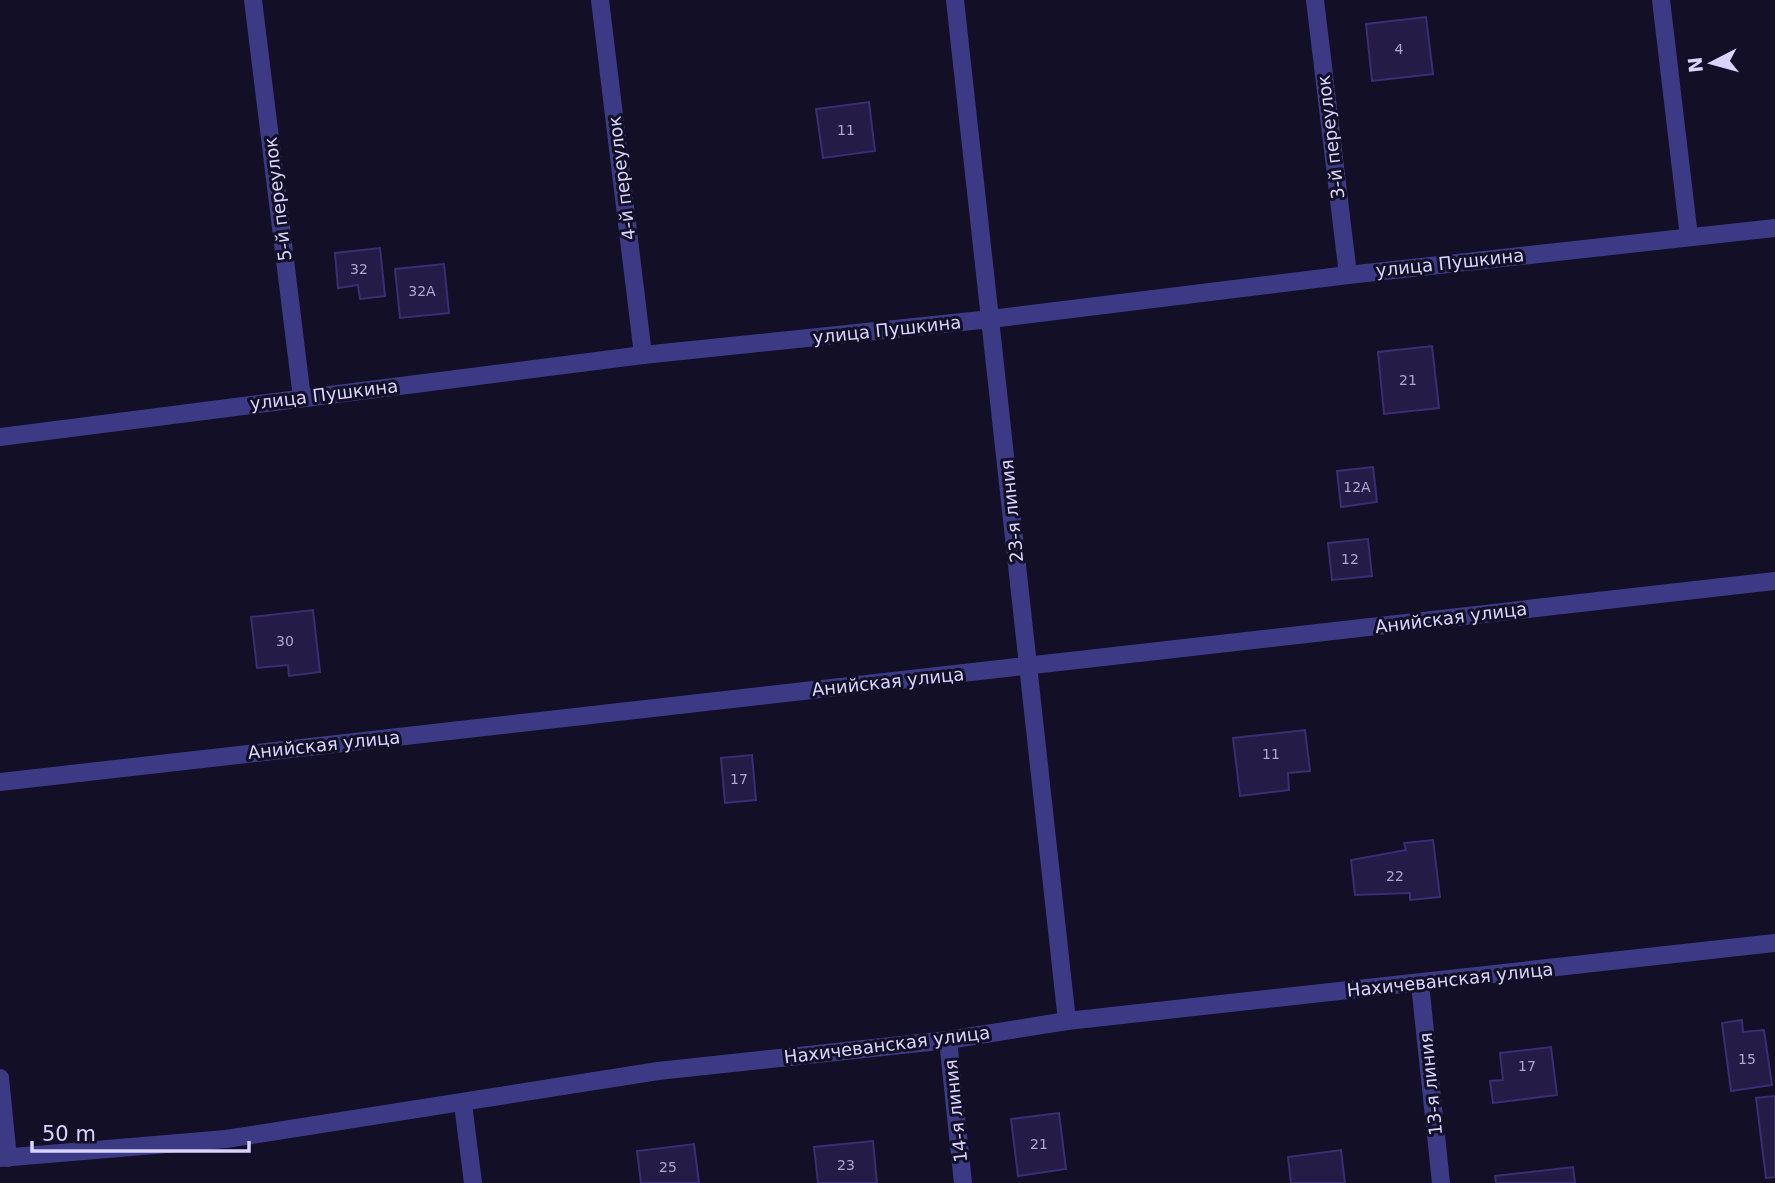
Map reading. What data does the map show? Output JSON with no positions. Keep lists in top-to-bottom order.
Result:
{
  "streets": {
    "street": [
      "3-й переулок",
      "4-й переулок",
      "5-й переулок",
      "улица Пушкина",
      "23-я линия",
      "Анийская улица",
      "Нахичеванская улица",
      "13-я линия",
      "14-я линия"
    ]
  },
  "crossings": [
    ["3-й переулок", "улица Пушкина"],
    ["4-й переулок", "улица Пушкина"],
    ["5-й переулок", "улица Пушкина"],
    ["улица Пушкина", "23-я линия"],
    ["23-я линия", "Анийская улица"],
    ["23-я линия", "Нахичеванская улица"],
    ["Нахичеванская улица", "13-я линия"],
    ["Нахичеванская улица", "14-я линия"]
  ],
  "house_numbers": [
    "4",
    "11",
    "32",
    "32А",
    "21",
    "12А",
    "12",
    "30",
    "11",
    "17",
    "22",
    "15",
    "17",
    "21",
    "23",
    "25"
  ],
  "scale_bar": "50 m",
  "north": "left"
}
